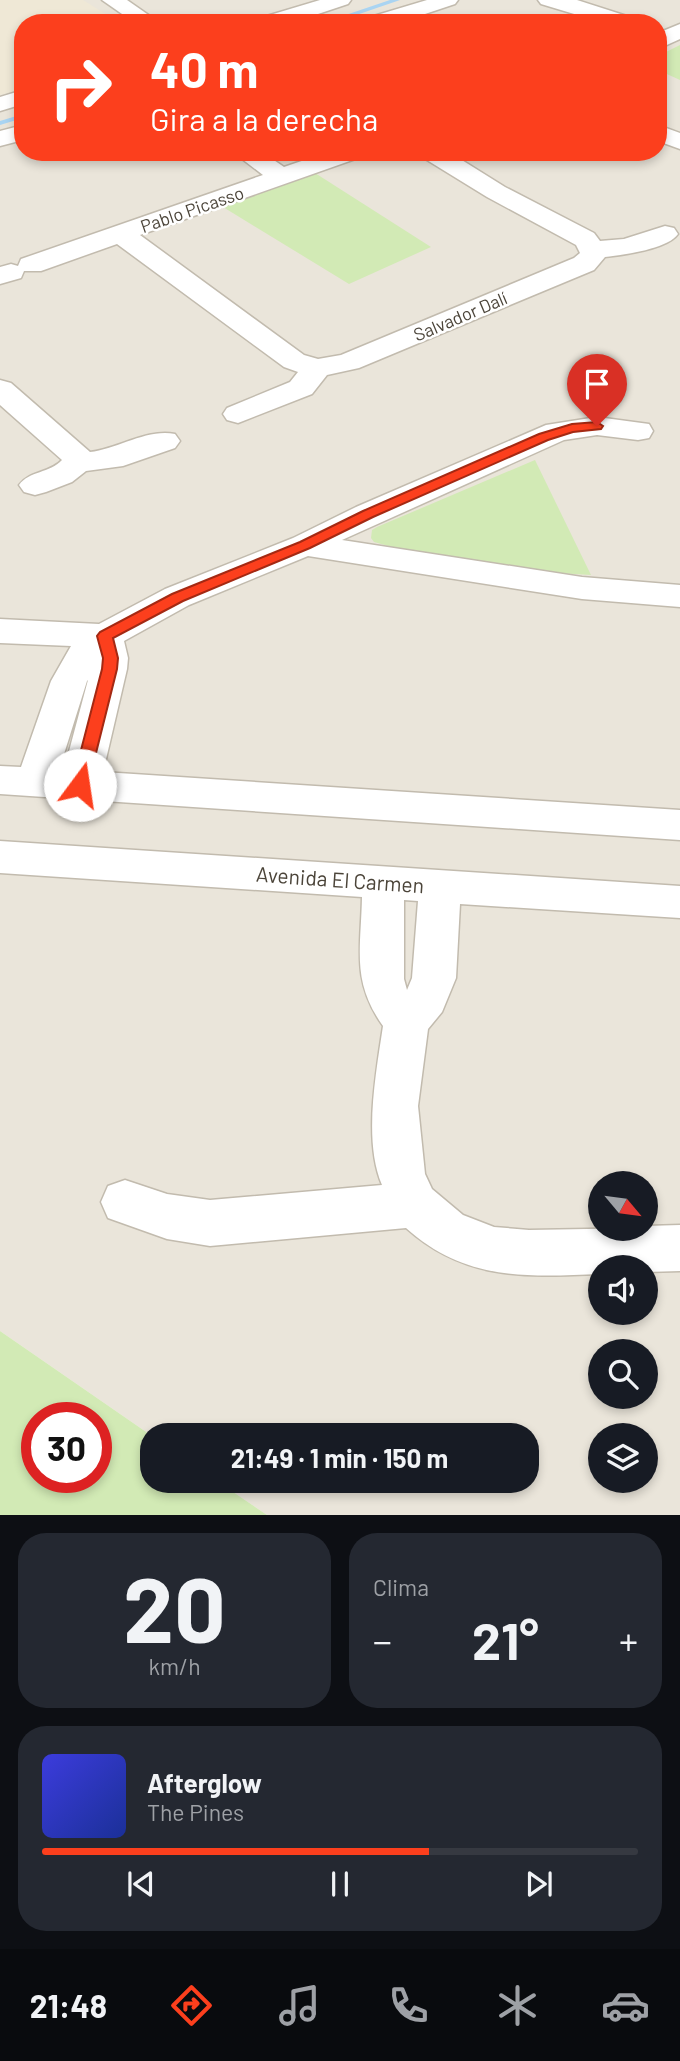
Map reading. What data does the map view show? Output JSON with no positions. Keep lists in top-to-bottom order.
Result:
{
  "streets": {
    "street": ["Pablo Picasso", "Salvador Dalí", "Avenida El Carmen"]
  },
  "north": "bottom right",
  "page": {
    "turn": ["40 m", "Gira a la derecha"],
    "limit": "30",
    "trip": "21:49 · 1 min · 150 m",
    "tile": [
      ["20", "km/h"],
      "Clima"
    ],
    "heat": ["−", "21°", "+"],
    "song": ["Afterglow", "The Pines"],
    "tabs": "21:48"
  }
}
